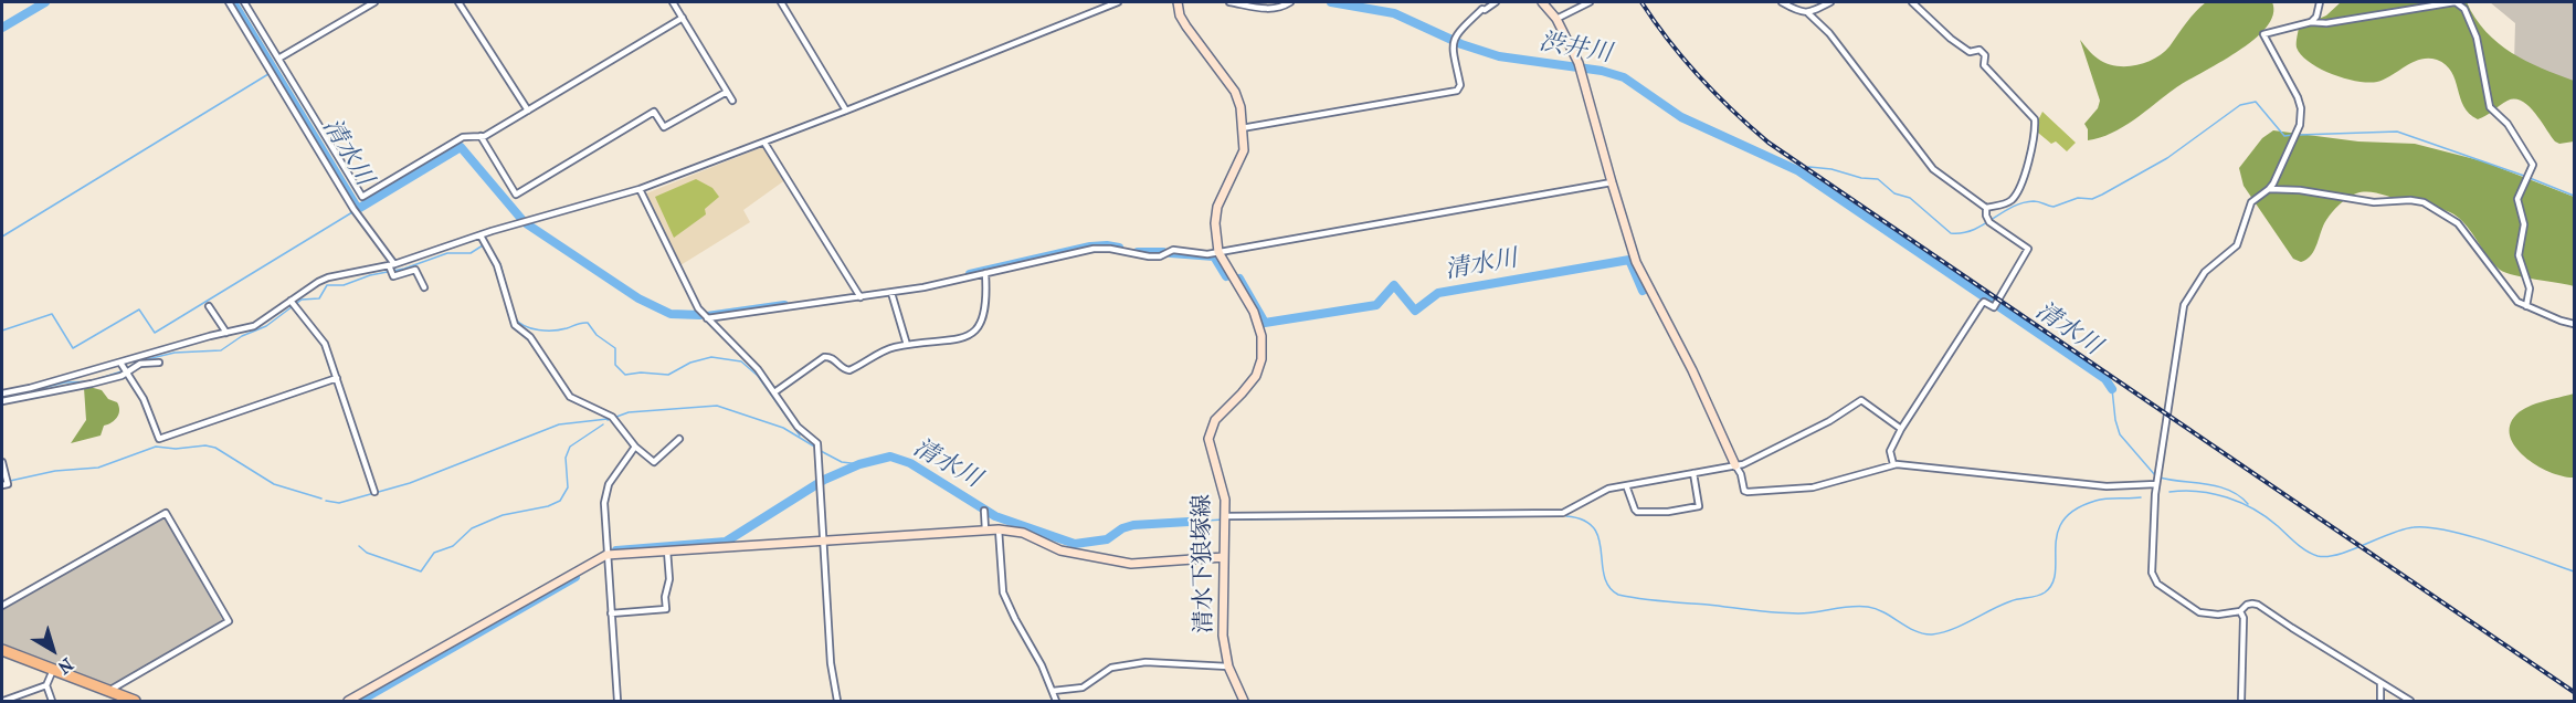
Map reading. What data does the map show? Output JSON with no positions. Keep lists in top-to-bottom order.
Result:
{
  "streets": {
    "street": ["清水下狼塚線"]
  },
  "water": ["渋井川", "清水川"],
  "north": "bottom right"
}
